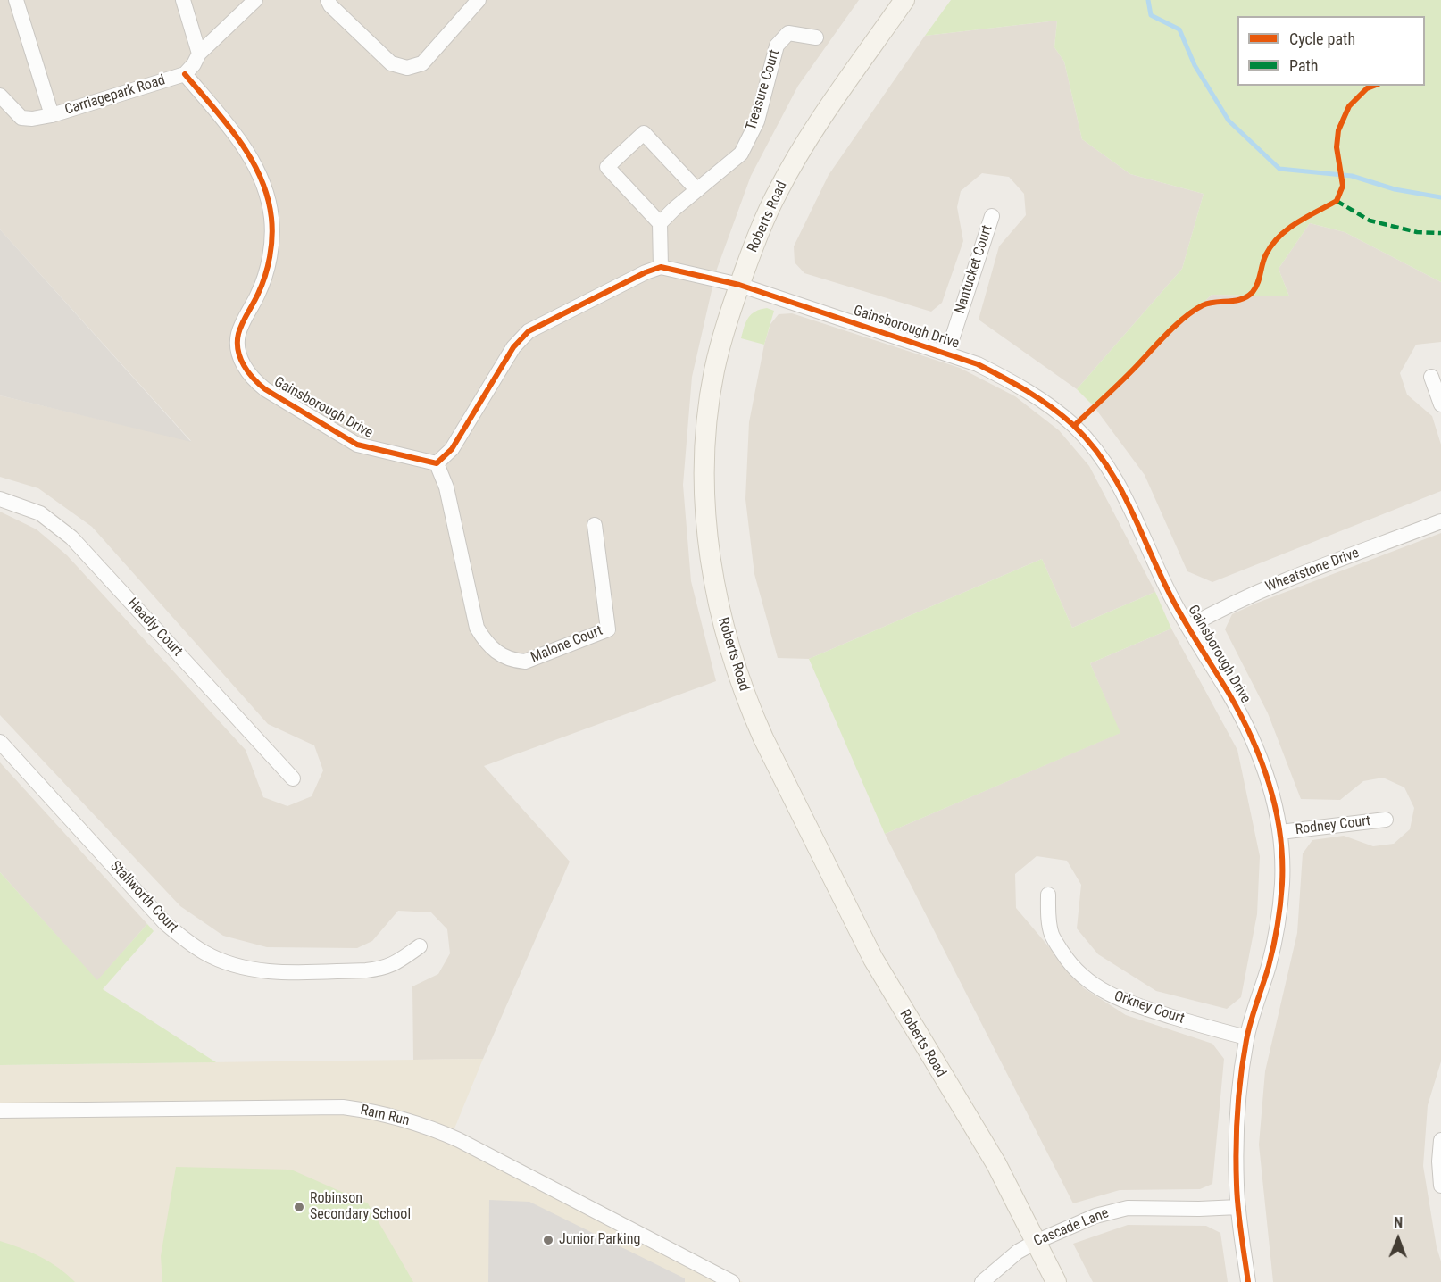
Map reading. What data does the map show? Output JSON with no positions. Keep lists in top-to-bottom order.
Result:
{
  "streets": {
    "main road": ["Roberts Road"],
    "street": [
      "Treasure Court",
      "Carriagepark Road",
      "Nantucket Court",
      "Gainsborough Drive",
      "Wheatstone Drive",
      "Headly Court",
      "Malone Court",
      "Rodney Court",
      "Stallworth Court",
      "Orkney Court",
      "Ram Run",
      "Cascade Lane"
    ]
  },
  "crossings": [
    ["Carriagepark Road", "Gainsborough Drive"],
    ["Roberts Road", "Gainsborough Drive"],
    ["Roberts Road", "Cascade Lane"],
    ["Nantucket Court", "Gainsborough Drive"],
    ["Gainsborough Drive", "Wheatstone Drive"],
    ["Gainsborough Drive", "Malone Court"],
    ["Gainsborough Drive", "Rodney Court"],
    ["Gainsborough Drive", "Orkney Court"],
    ["Gainsborough Drive", "Cascade Lane"]
  ],
  "places": ["Robinson Secondary School", "Junior Parking"],
  "legend": ["Cycle path", "Path"],
  "north": "top"
}
